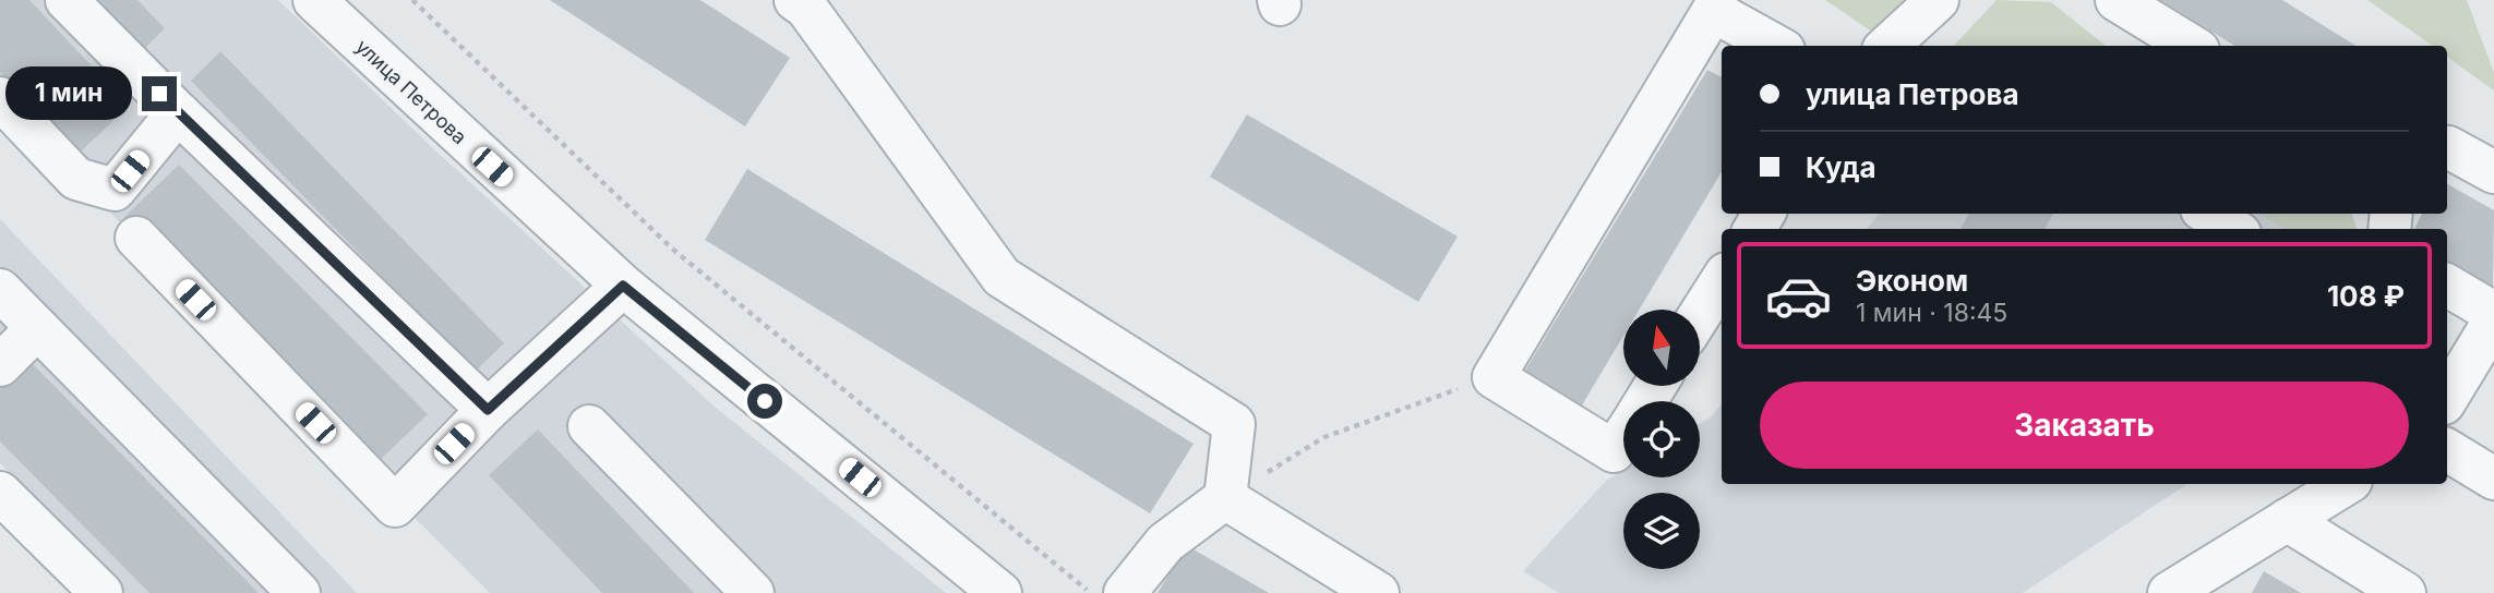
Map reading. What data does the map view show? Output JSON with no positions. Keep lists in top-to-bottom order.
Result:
{
  "streets": {
    "street": ["улица Петрова"]
  },
  "north": "top",
  "page": {
    "banner": ["улица Петрова", "Куда"],
    "bubble": "1 мин",
    "list": [
      {
        "name": "Эконом",
        "note": "1 мин · 18:45",
        "value": "108 ₽"
      }
    ],
    "buttons": "Заказать"
  }
}
